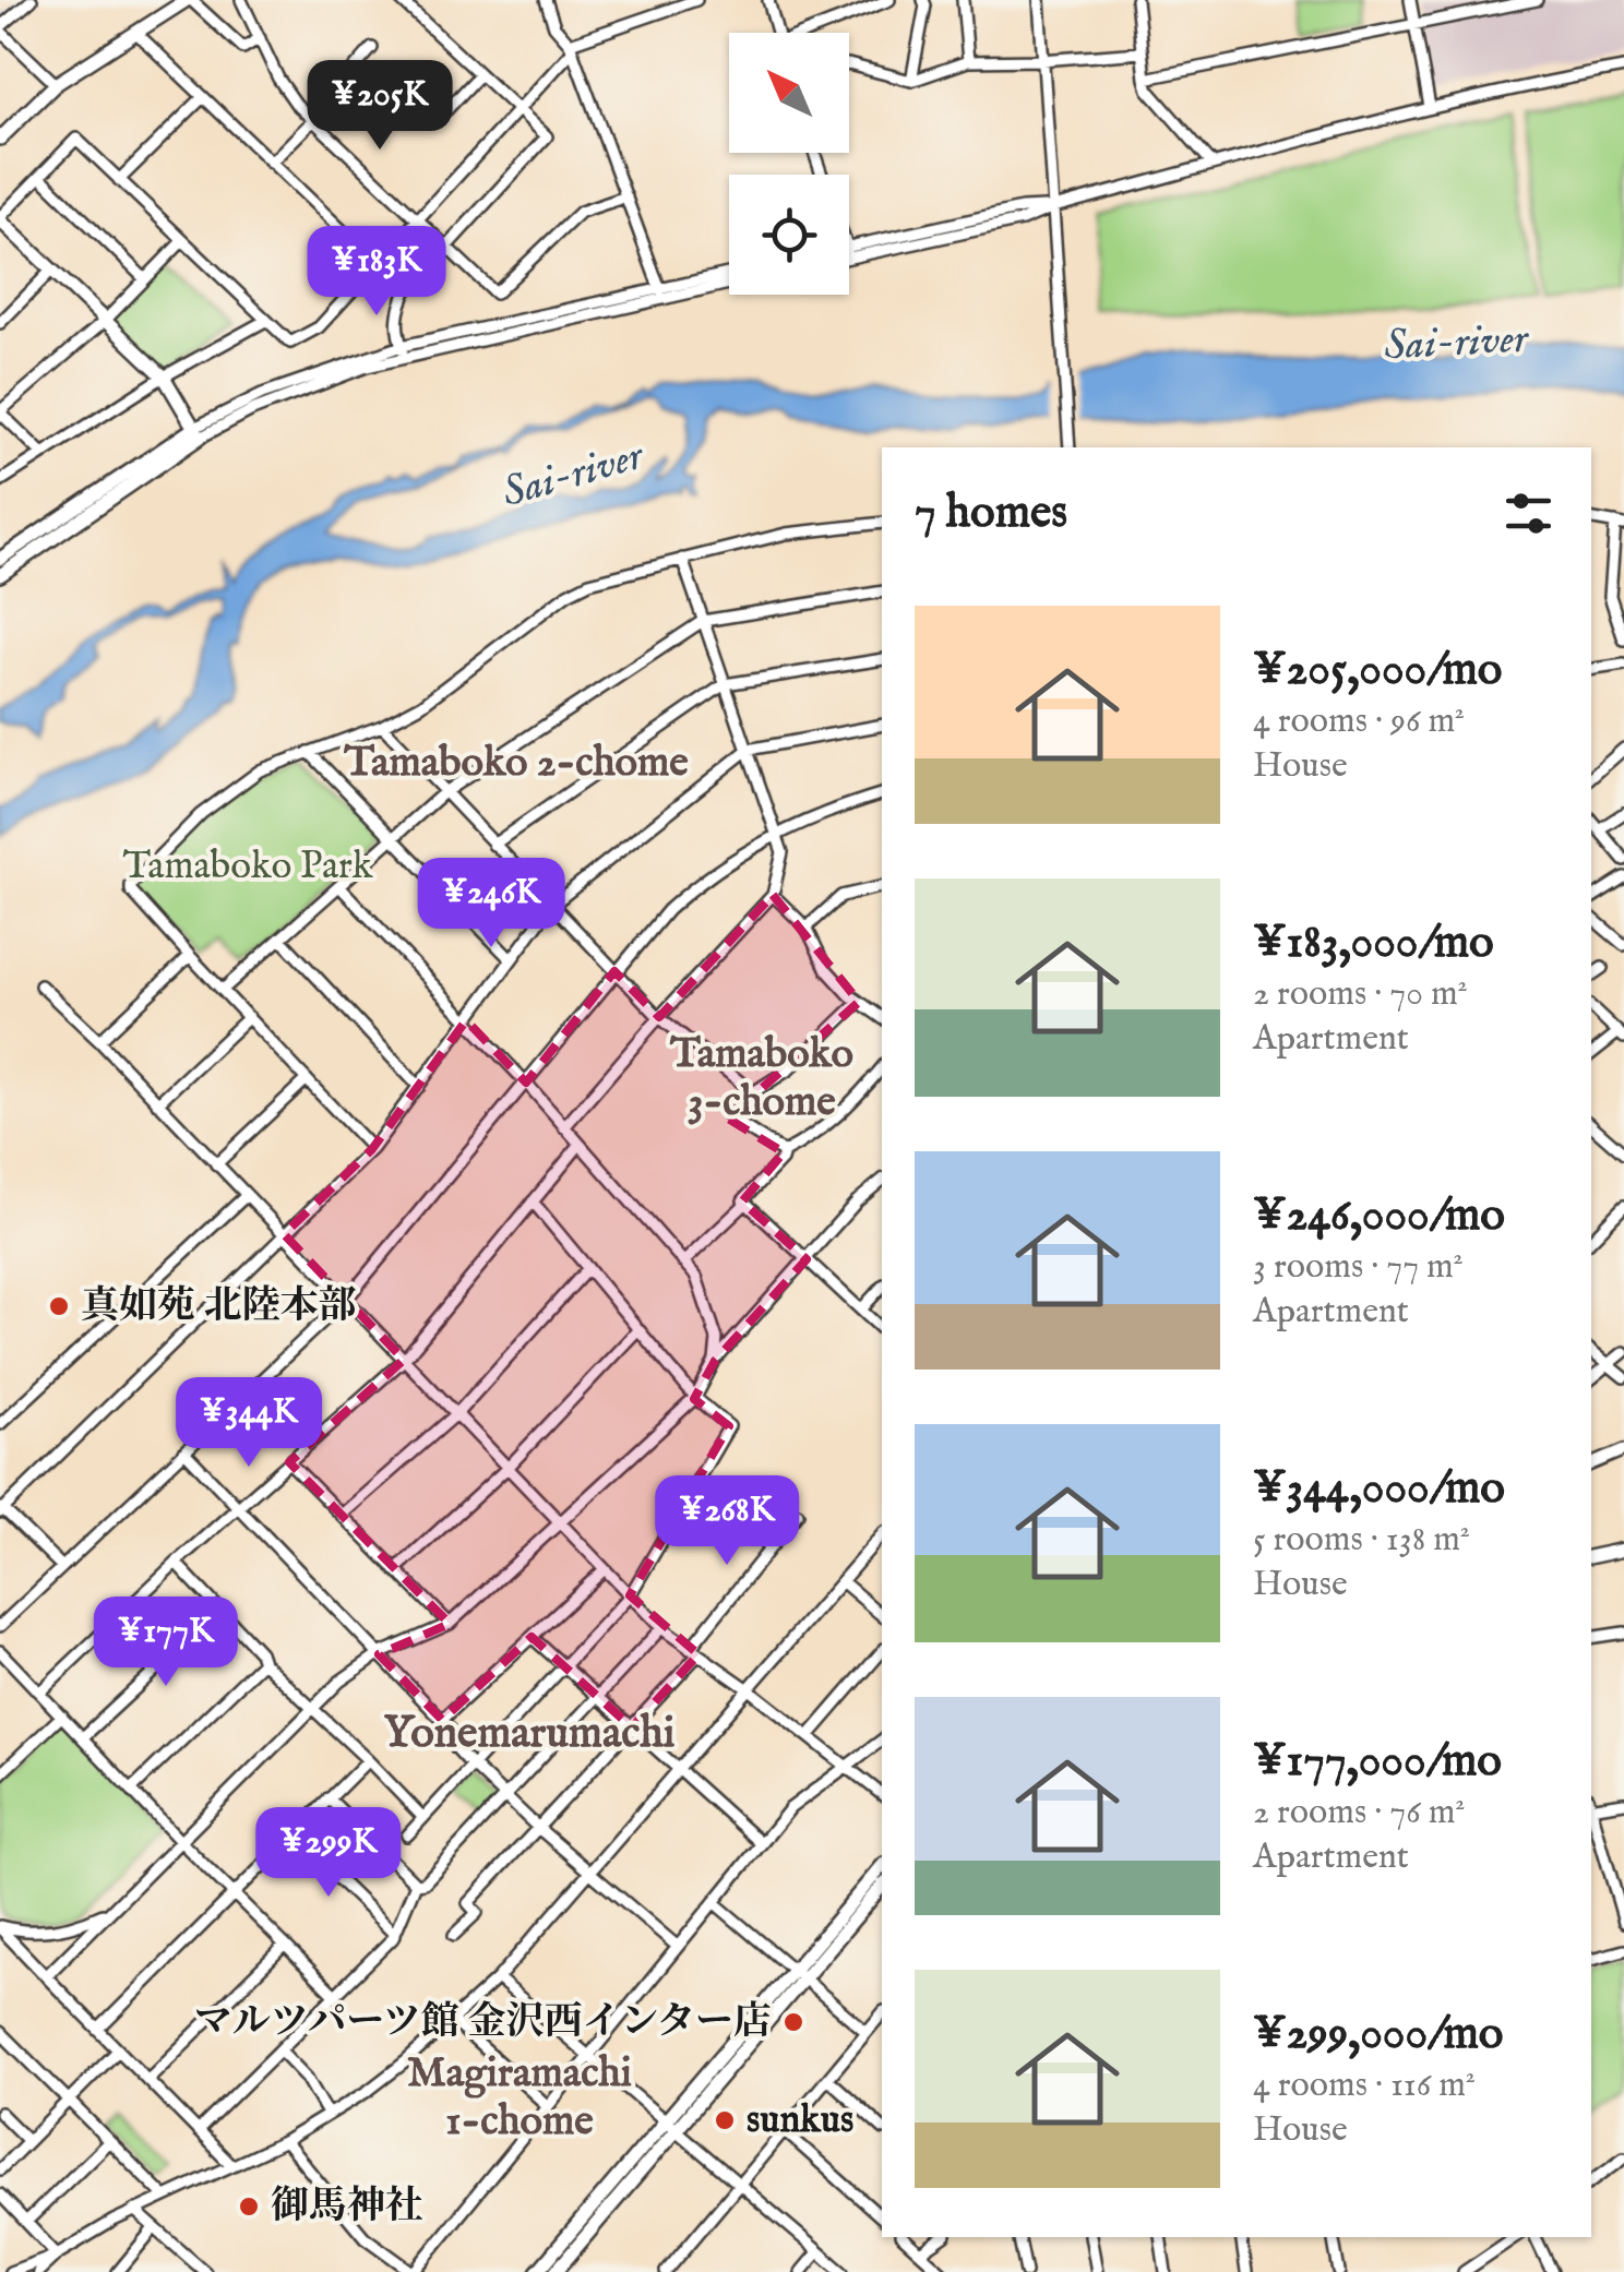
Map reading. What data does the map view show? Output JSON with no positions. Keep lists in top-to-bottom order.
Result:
{
  "districts": [
    "Tamaboko 2-chome",
    "Tamaboko 3-chome",
    "Yonemarumachi",
    "Magiramachi 1-chome"
  ],
  "water": ["Sai-river"],
  "parks": ["Tamaboko Park"],
  "places": [
    "真如苑 北陸本部",
    "マルツパーツ館 金沢西インター店",
    "sunkus",
    "御馬神社"
  ],
  "north": "top left",
  "page": {
    "price": [
      "¥205K",
      "¥183K",
      "¥246K",
      "¥344K",
      "¥268K",
      "¥177K",
      "¥299K"
    ],
    "heading": "7 homes",
    "list": [
      {
        "name": "¥205,000/mo",
        "note": "4 rooms · 96 m² · House"
      },
      {
        "name": "¥183,000/mo",
        "note": "2 rooms · 70 m² · Apartment"
      },
      {
        "name": "¥246,000/mo",
        "note": "3 rooms · 77 m² · Apartment"
      },
      {
        "name": "¥344,000/mo",
        "note": "5 rooms · 138 m² · House"
      },
      {
        "name": "¥177,000/mo",
        "note": "2 rooms · 76 m² · Apartment"
      },
      {
        "name": "¥299,000/mo",
        "note": "4 rooms · 116 m² · House"
      }
    ]
  }
}
